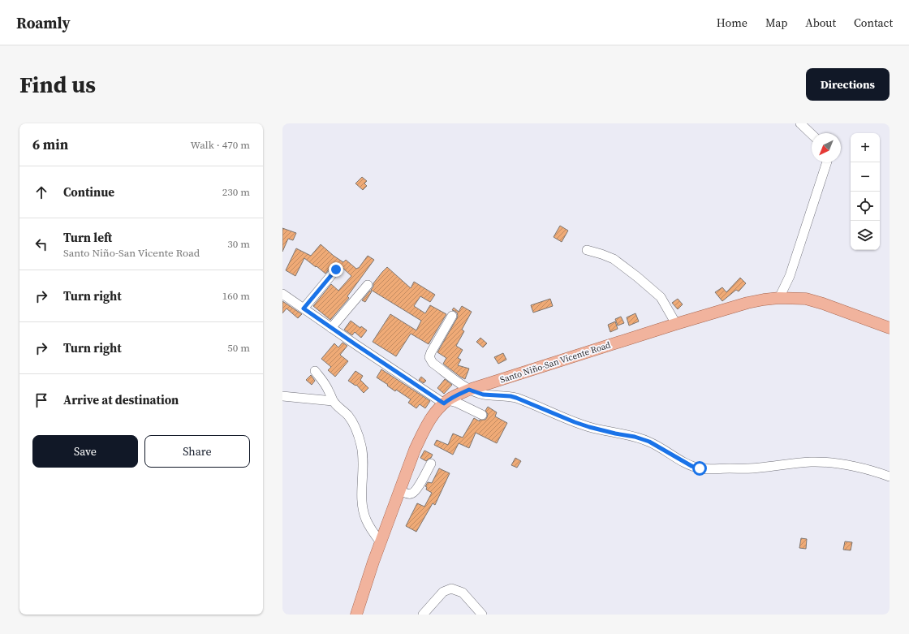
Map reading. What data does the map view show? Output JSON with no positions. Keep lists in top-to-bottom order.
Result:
{
  "streets": {
    "main road": ["Santo Niño-San Vicente Road"]
  },
  "north": "bottom left",
  "page": {
    "header": "Roamly",
    "nav": [
      "Home",
      "Map",
      "About",
      "Contact"
    ],
    "buttons": [
      "Directions",
      ["Save", "Share"]
    ],
    "title": "Find us",
    "heading": ["6 min", "Walk · 470 m"],
    "map_buttons": ["+", "−"],
    "list": [
      ["Continue", "230 m"],
      ["Turn left", "Santo Niño-San Vicente Road", "30 m"],
      ["Turn right", "160 m"],
      ["Turn right", "50 m"],
      "Arrive at destination"
    ]
  }
}
